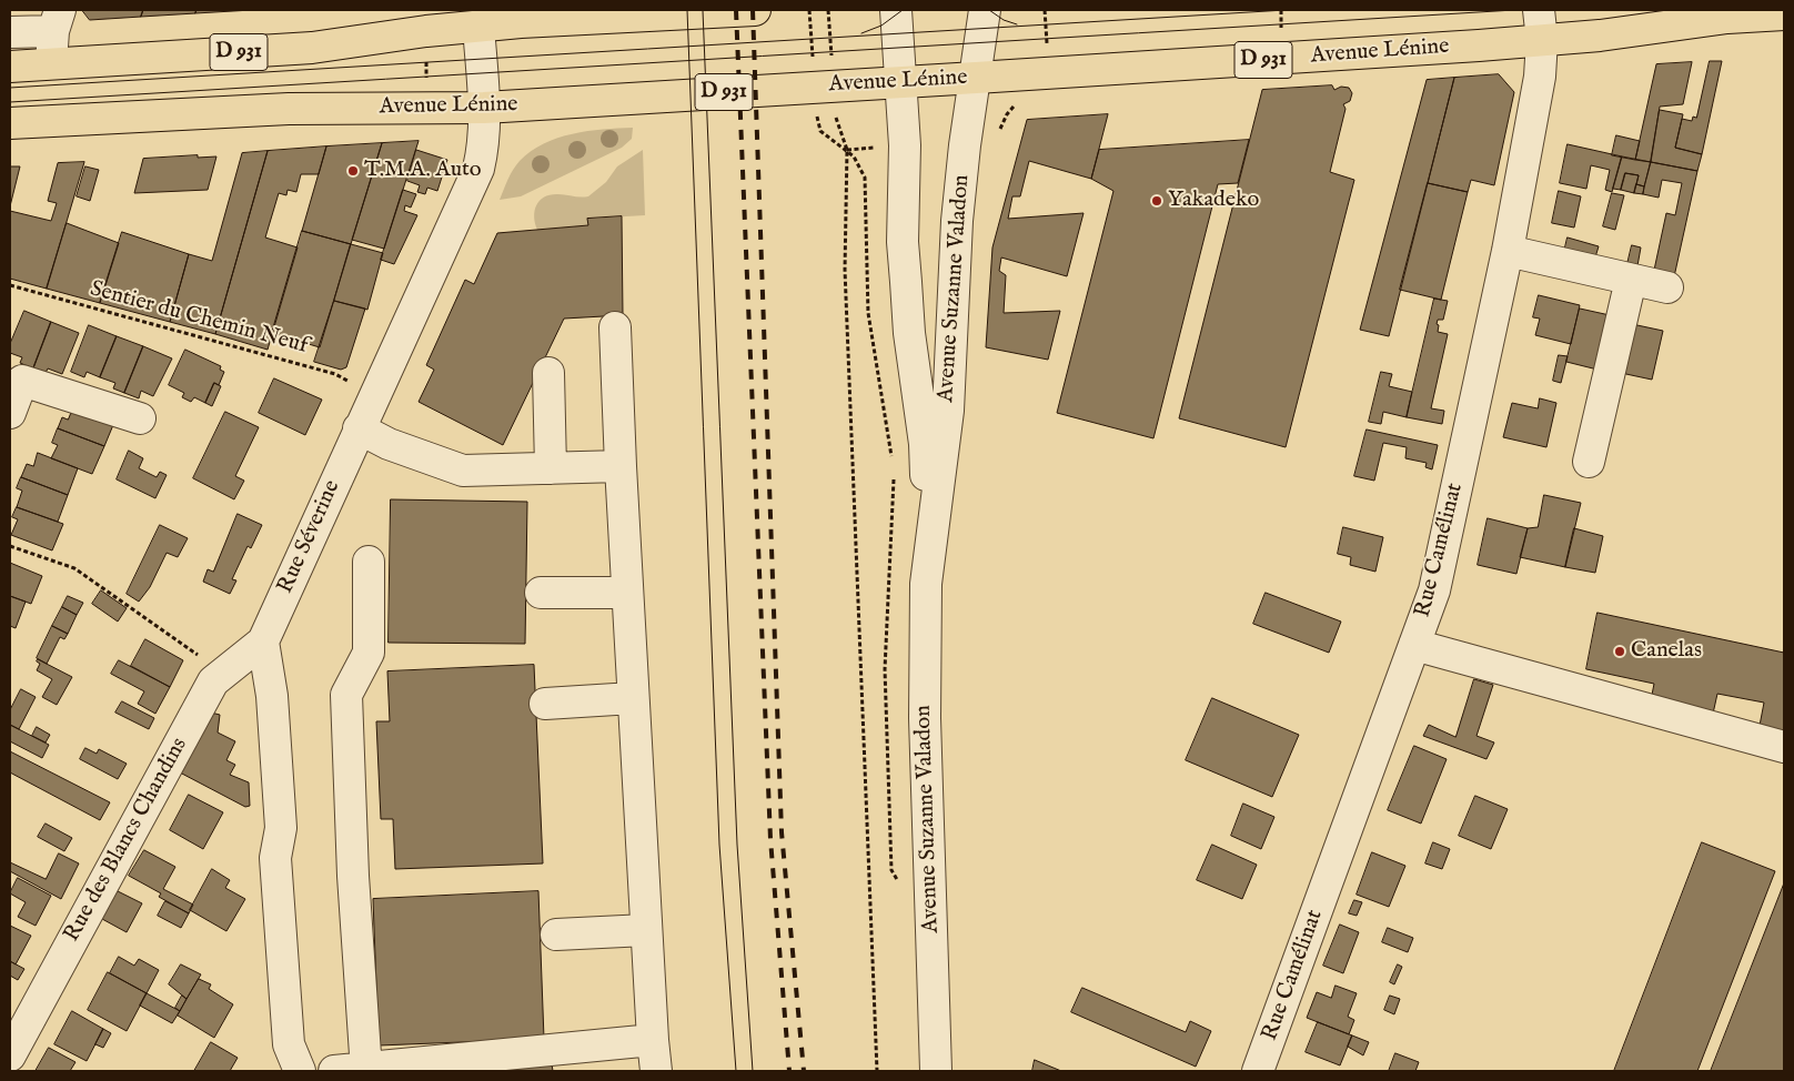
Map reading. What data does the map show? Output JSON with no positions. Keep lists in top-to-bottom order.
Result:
{
  "streets": {
    "main road": ["D 931", "Avenue Lénine"],
    "street": [
      "Avenue Suzanne Valadon",
      "Rue Séverine",
      "Rue Camélinat",
      "Rue des Blancs Chandins"
    ],
    "path": ["Sentier du Chemin Neuf"]
  },
  "crossings": [
    ["D 931", "Rue Séverine"],
    ["Avenue Lénine", "Avenue Suzanne Valadon"],
    ["Avenue Lénine", "Rue Séverine"],
    ["Avenue Lénine", "Rue Camélinat"],
    ["Sentier du Chemin Neuf", "Rue Séverine"],
    ["Rue Séverine", "Rue des Blancs Chandins"]
  ],
  "places": ["T.M.A. Auto", "Yakadeko", "Canelas"]
}
